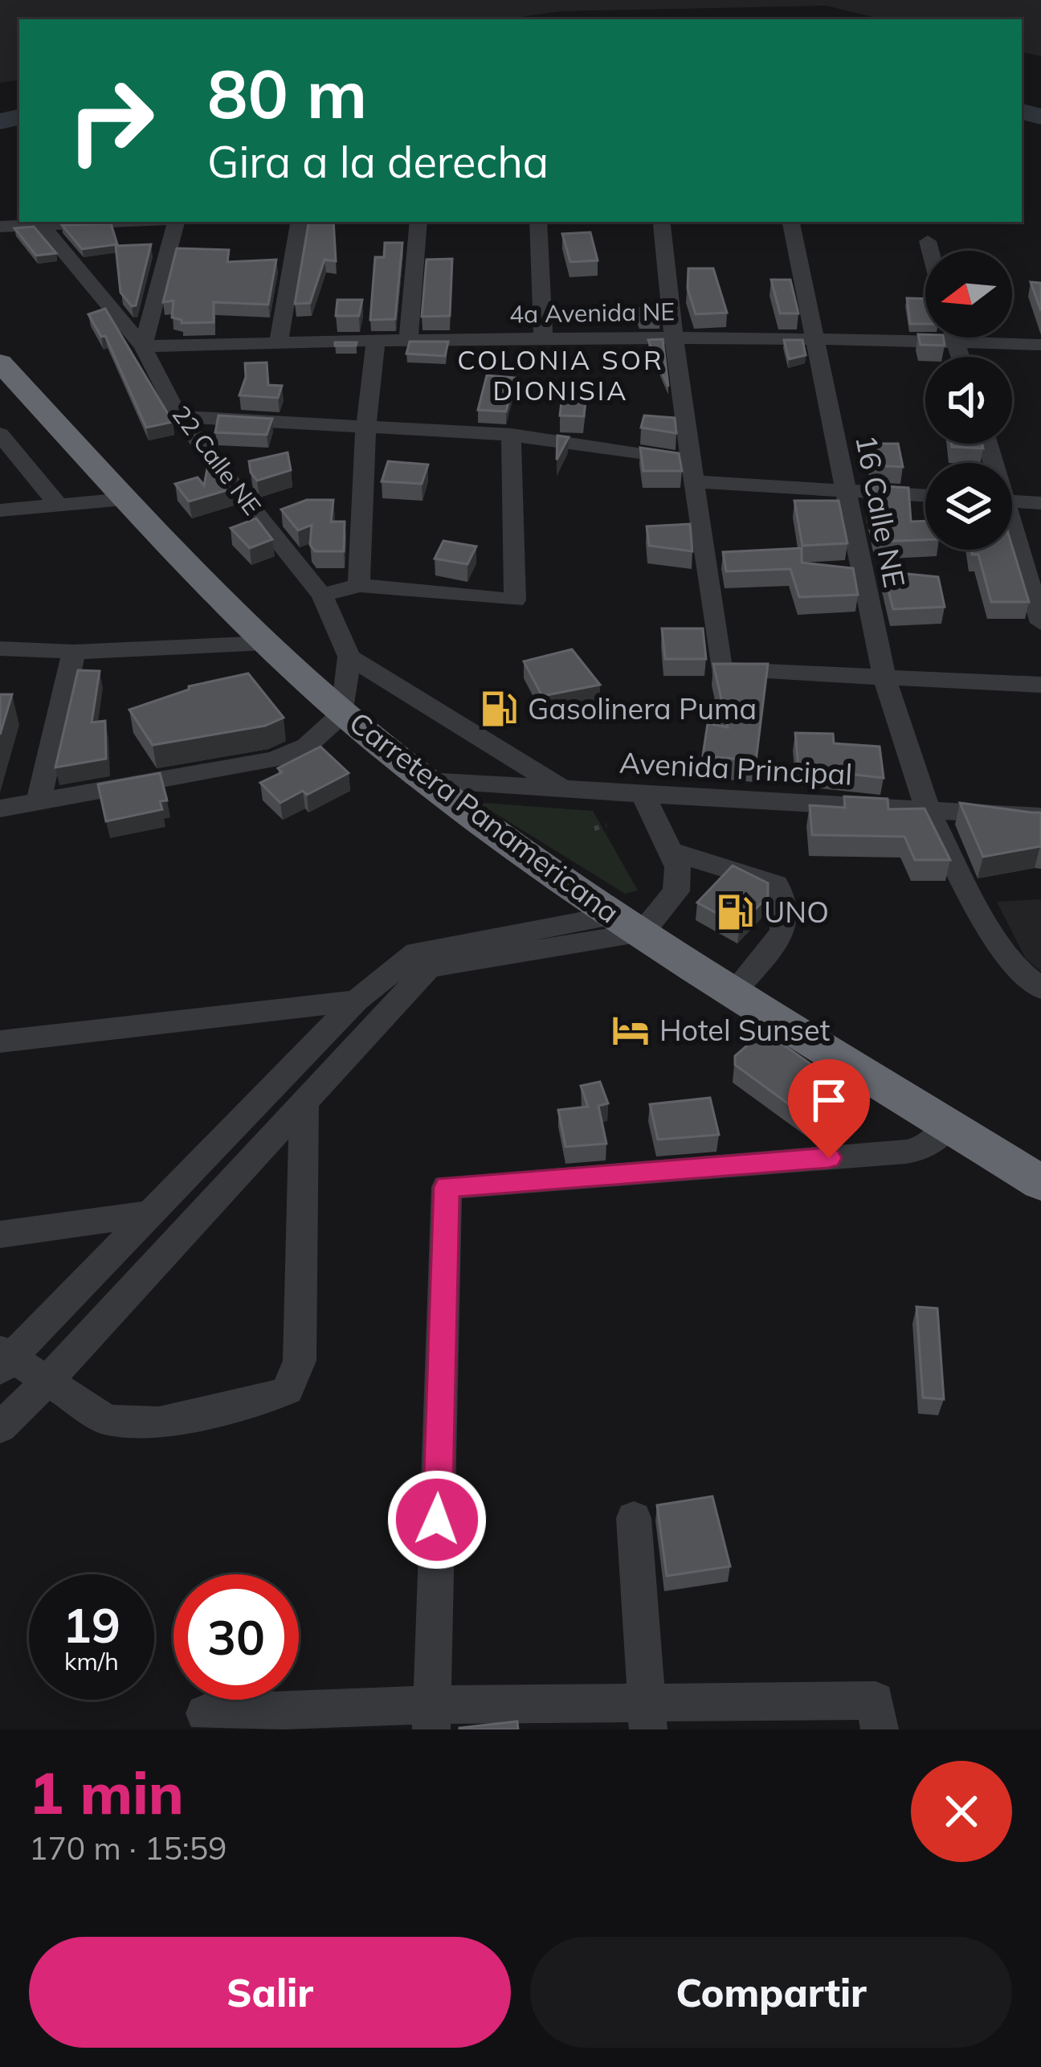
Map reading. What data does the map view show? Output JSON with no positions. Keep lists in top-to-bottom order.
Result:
{
  "streets": {
    "highway": ["Carretera Panamericana"],
    "street": [
      "4a Avenida NE",
      "22 Calle NE",
      "16 Calle NE",
      "Avenida Principal"
    ]
  },
  "crossings": [
    ["4a Avenida NE", "22 Calle NE"],
    ["4a Avenida NE", "16 Calle NE"],
    ["16 Calle NE", "Avenida Principal"],
    ["Avenida Principal", "Carretera Panamericana"]
  ],
  "districts": ["COLONIA SOR DIONISIA"],
  "places": {
    "fuel station": ["Gasolinera Puma", "UNO"],
    "hotel": ["Hotel Sunset"]
  },
  "north": "left",
  "page": {
    "turn": ["80 m", "Gira a la derecha"],
    "speed": "19 km/h",
    "limit": "30",
    "heading": ["1 min", "170 m · 15:59"],
    "buttons": ["Salir", "Compartir"]
  }
}
